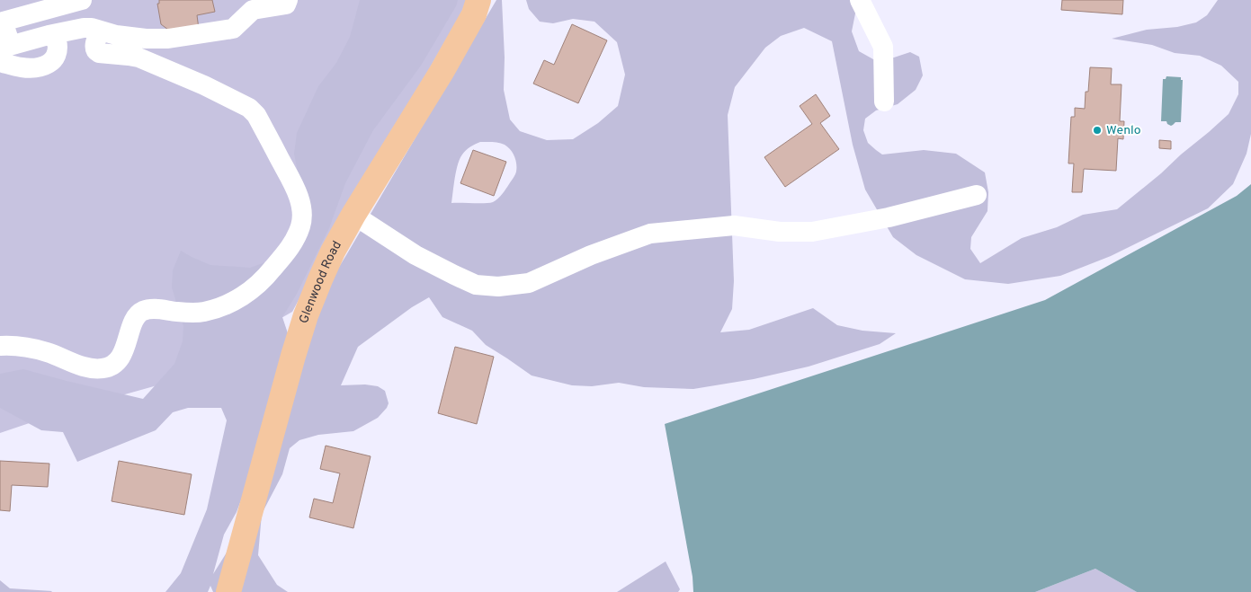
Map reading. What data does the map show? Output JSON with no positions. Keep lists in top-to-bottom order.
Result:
{
  "streets": {
    "main road": ["Glenwood Road"]
  },
  "places": ["Wenlo"]
}
